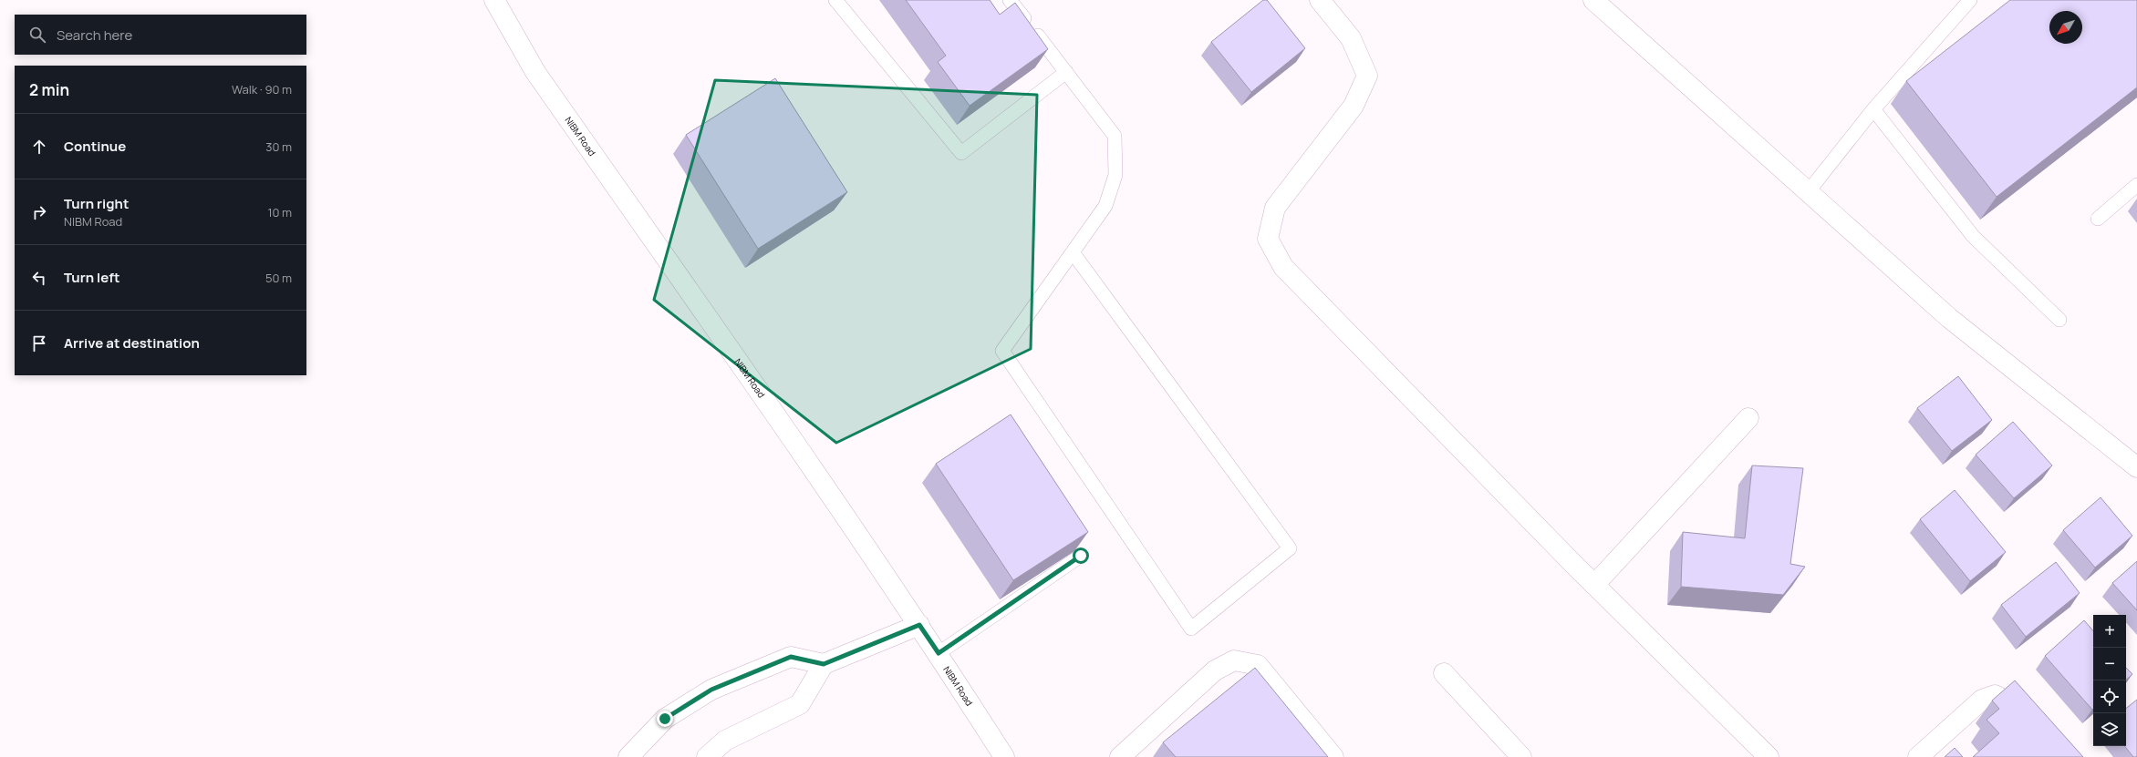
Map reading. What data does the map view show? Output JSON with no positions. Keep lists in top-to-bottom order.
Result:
{
  "streets": {
    "street": ["NIBM Road"]
  },
  "north": "bottom left",
  "page": {
    "search": "Search here",
    "heading": ["2 min", "Walk · 90 m"],
    "list": [
      ["Continue", "30 m"],
      ["Turn right", "NIBM Road", "10 m"],
      ["Turn left", "50 m"],
      "Arrive at destination"
    ],
    "map_buttons": ["+", "−"]
  }
}
